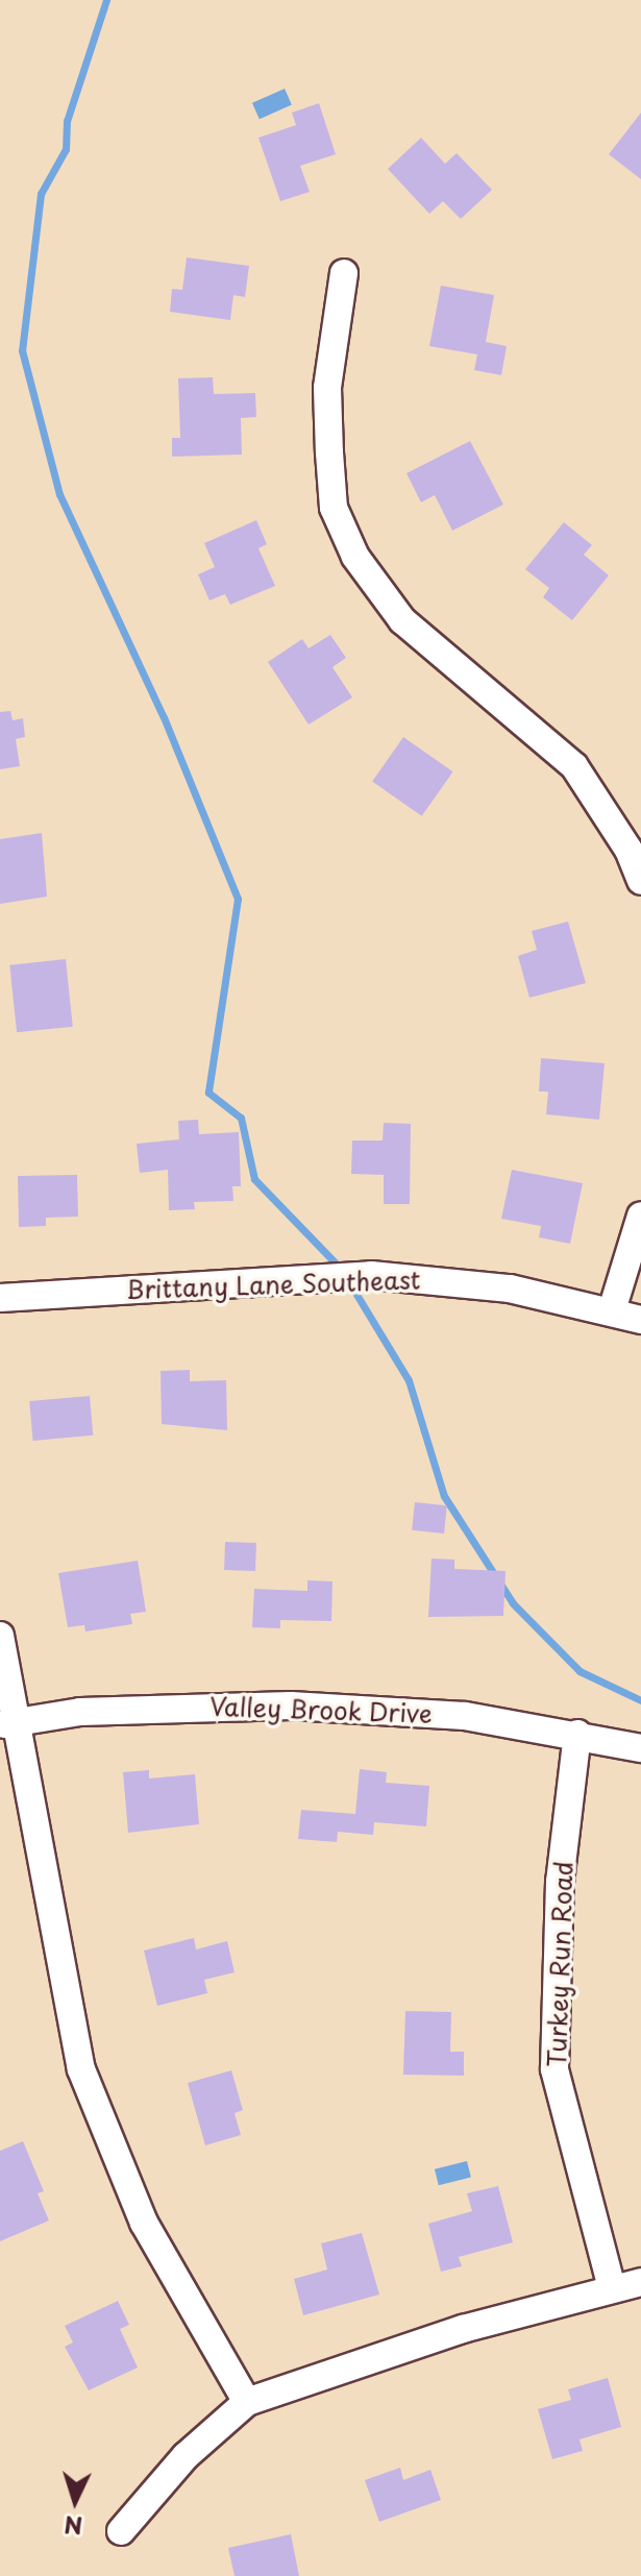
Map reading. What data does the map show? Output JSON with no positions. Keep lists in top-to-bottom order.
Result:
{
  "streets": {
    "street": ["Brittany Lane Southeast", "Valley Brook Drive", "Turkey Run Road"]
  },
  "crossings": [
    ["Valley Brook Drive", "Turkey Run Road"]
  ],
  "north": "bottom"
}
